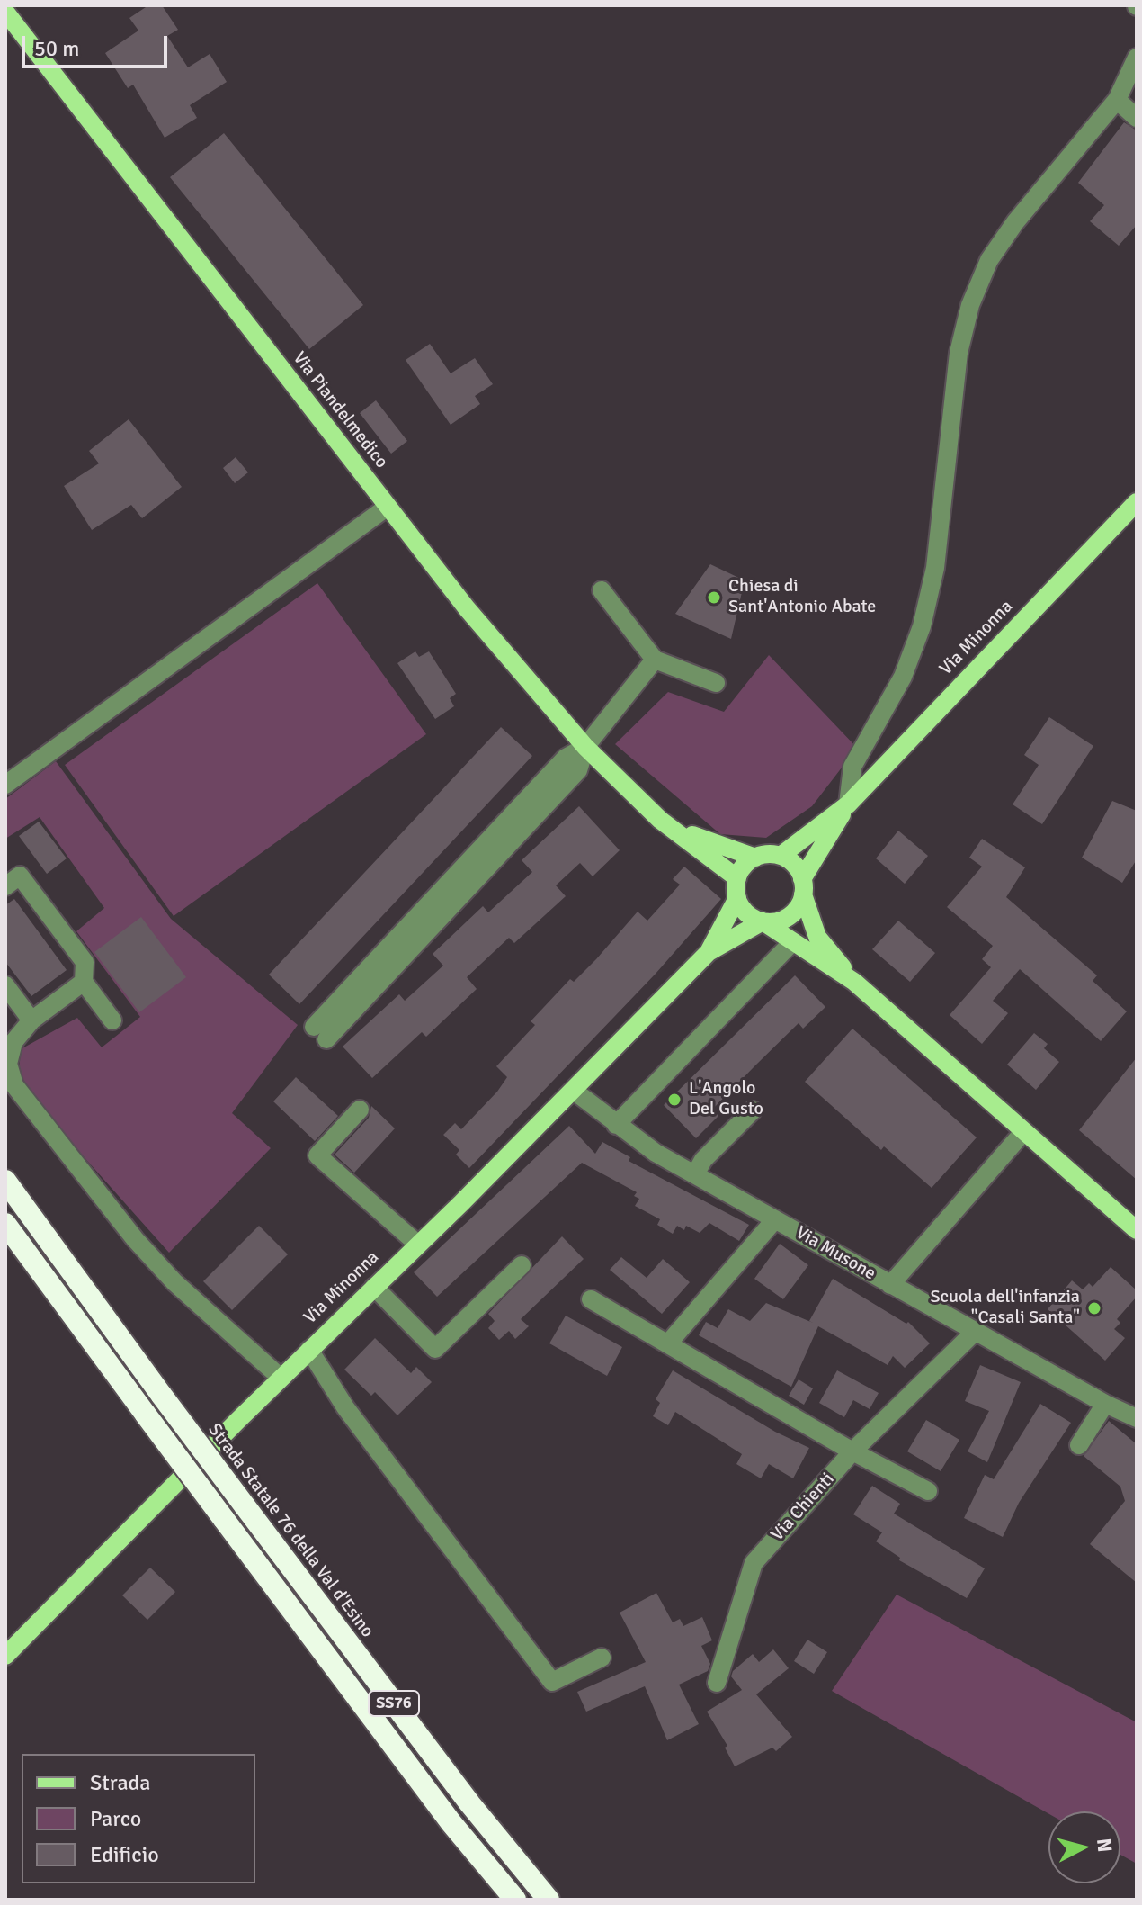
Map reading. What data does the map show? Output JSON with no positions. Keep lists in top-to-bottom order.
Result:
{
  "streets": {
    "highway": ["Strada Statale 76 della Val d'Esino", "SS76"],
    "main road": ["Via Piandelmedico", "Via Minonna"],
    "street": ["Via Musone", "Via Chienti"]
  },
  "crossings": [
    ["Via Piandelmedico", "Via Minonna"],
    ["Via Minonna", "Via Musone"],
    ["Via Musone", "Via Chienti"]
  ],
  "places": ["Chiesa di Sant'Antonio Abate", "L'Angolo Del Gusto", "Scuola dell'infanzia \"Casali Santa\""],
  "legend": ["Strada", "Parco", "Edificio"],
  "scale_bar": "50 m",
  "north": "right"
}
